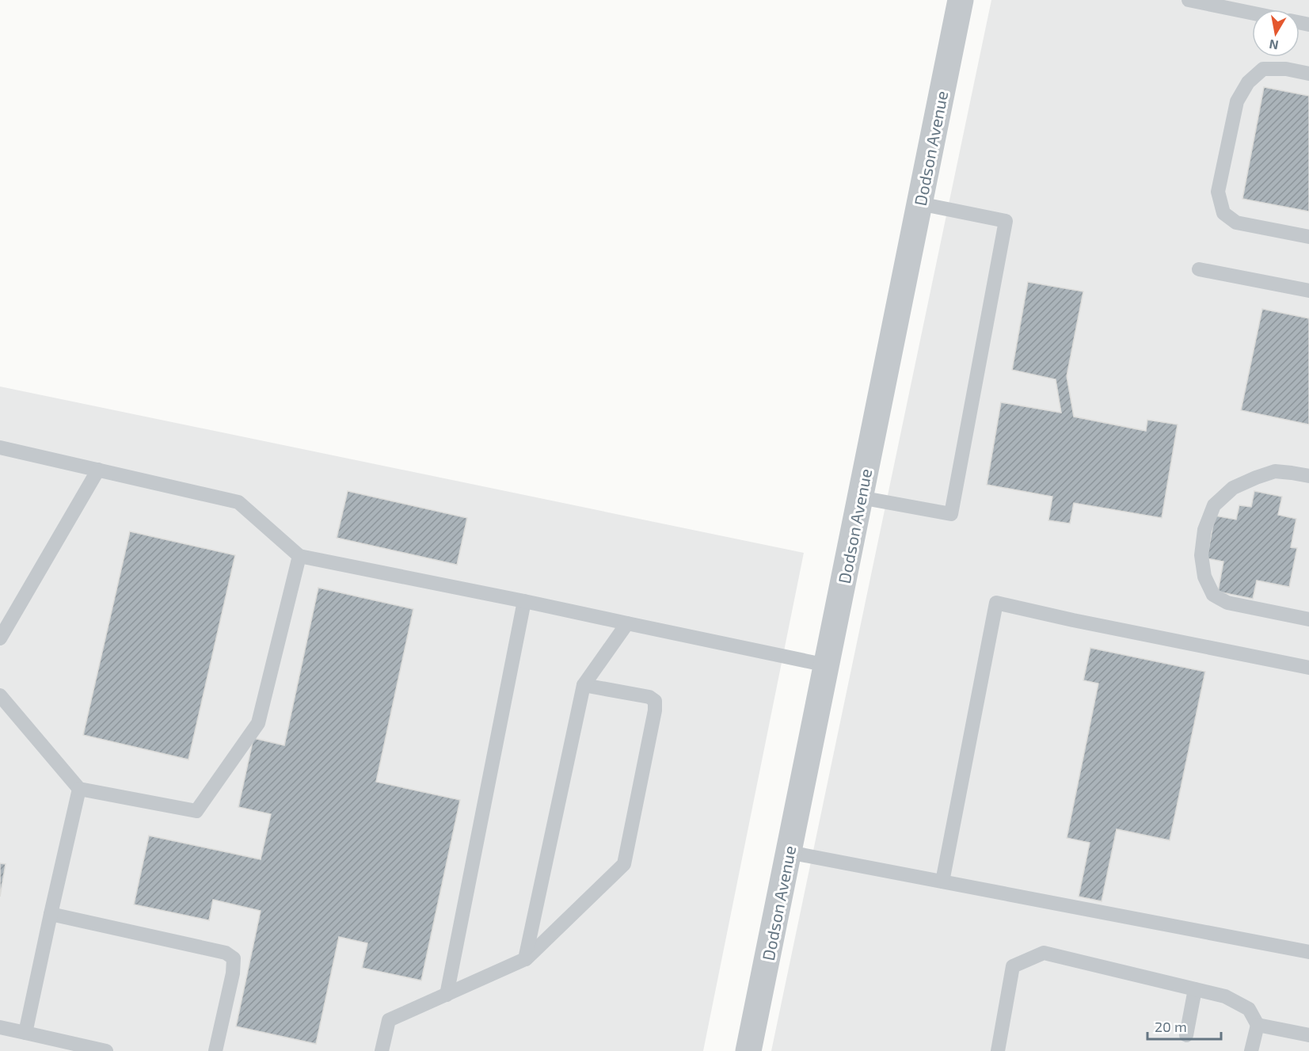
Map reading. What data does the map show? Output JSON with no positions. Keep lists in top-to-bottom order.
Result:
{
  "streets": {
    "street": ["Dodson Avenue"]
  },
  "scale_bar": "20 m",
  "north": "bottom"
}
